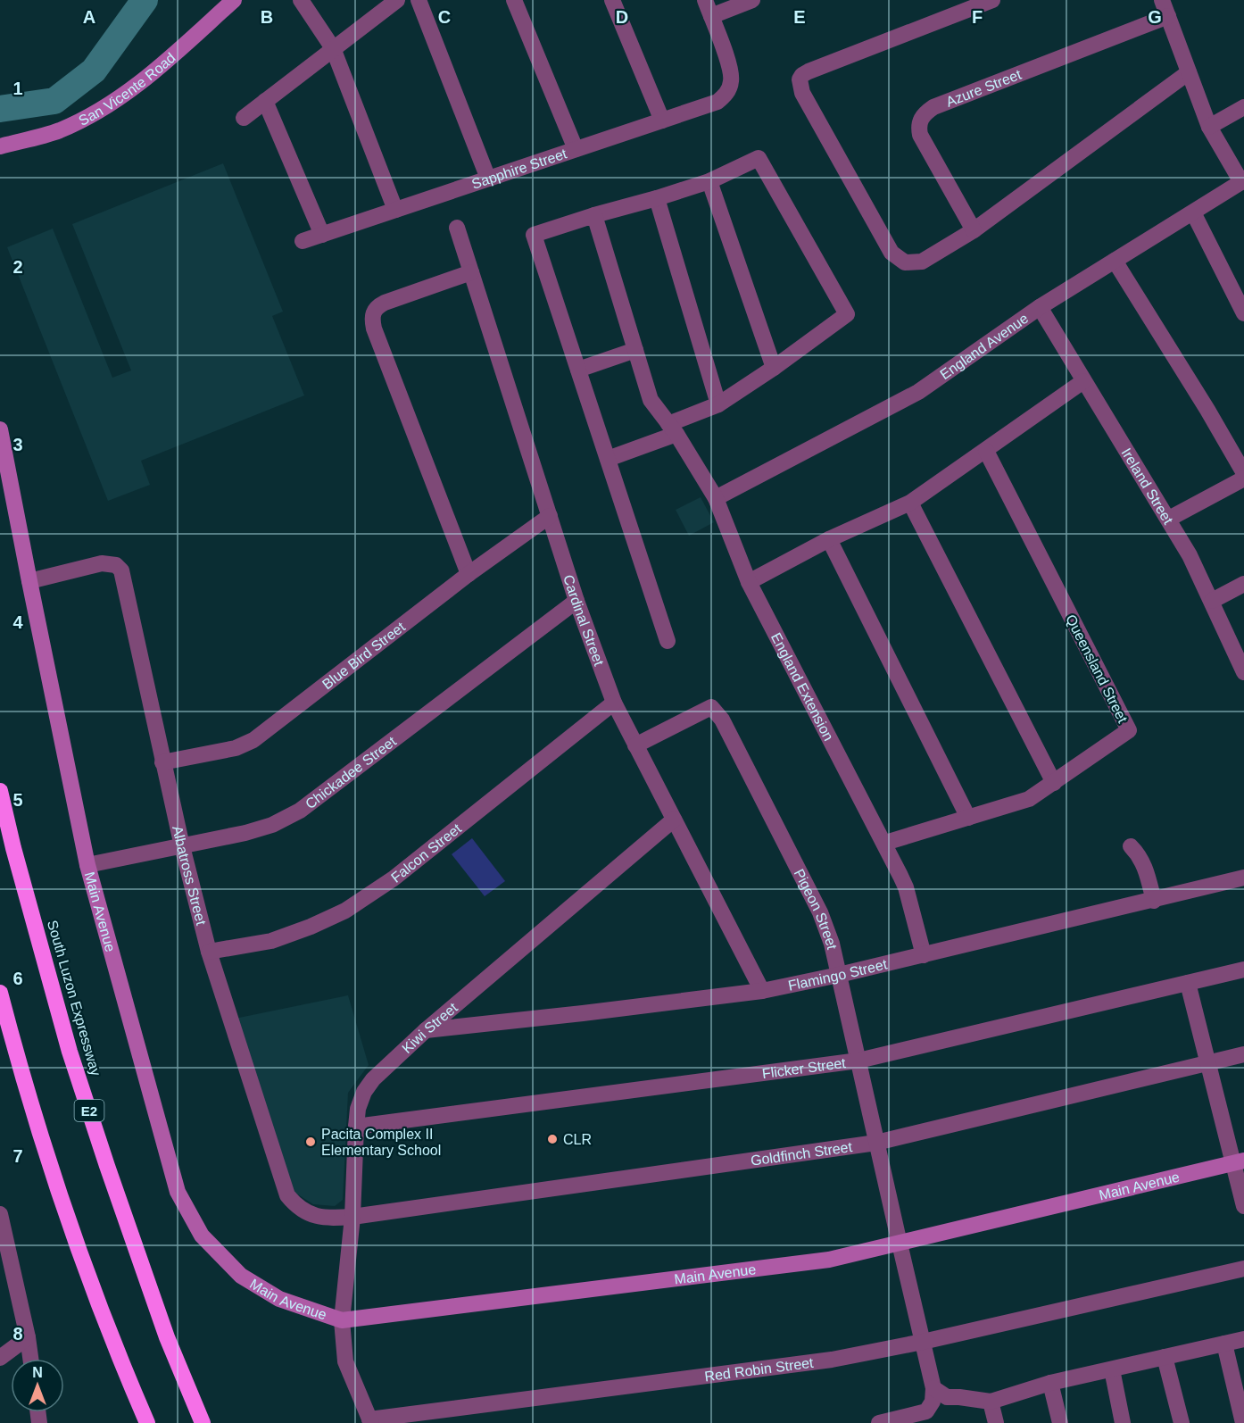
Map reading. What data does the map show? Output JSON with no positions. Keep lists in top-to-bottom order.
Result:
{
  "streets": {
    "highway": ["South Luzon Expressway", "E2"],
    "street": [
      "San Vicente Road",
      "Azure Street",
      "Sapphire Street",
      "England Avenue",
      "Ireland Street",
      "Cardinal Street",
      "Blue Bird Street",
      "Queensland Street",
      "England Extension",
      "Chickadee Street",
      "Falcon Street",
      "Albatross Street",
      "Pigeon Street",
      "Main Avenue",
      "Flamingo Street",
      "Kiwi Street",
      "Flicker Street",
      "Goldfinch Street",
      "Red Robin Street"
    ]
  },
  "crossings": [
    ["England Avenue", "Ireland Street"],
    ["England Avenue", "England Extension"],
    ["Cardinal Street", "Blue Bird Street"],
    ["Cardinal Street", "Chickadee Street"],
    ["Cardinal Street", "Falcon Street"],
    ["Cardinal Street", "Pigeon Street"],
    ["Cardinal Street", "Flamingo Street"],
    ["Cardinal Street", "Kiwi Street"],
    ["Blue Bird Street", "Albatross Street"],
    ["Queensland Street", "England Extension"],
    ["England Extension", "Flamingo Street"],
    ["Chickadee Street", "Albatross Street"],
    ["Chickadee Street", "Main Avenue"],
    ["Falcon Street", "Albatross Street"],
    ["Albatross Street", "Main Avenue"],
    ["Albatross Street", "Kiwi Street"],
    ["Albatross Street", "Goldfinch Street"],
    ["Pigeon Street", "Main Avenue"],
    ["Pigeon Street", "Flamingo Street"],
    ["Pigeon Street", "Flicker Street"],
    ["Pigeon Street", "Goldfinch Street"],
    ["Pigeon Street", "Red Robin Street"],
    ["Main Avenue", "Kiwi Street"],
    ["Main Avenue", "Red Robin Street"],
    ["Flamingo Street", "Kiwi Street"],
    ["Kiwi Street", "Flicker Street"],
    ["Kiwi Street", "Goldfinch Street"],
    ["Kiwi Street", "Red Robin Street"]
  ],
  "places": ["CLR", "Pacita Complex II Elementary School"],
  "north": "top",
  "grid": {
    "columns": [
      "A",
      "B",
      "C",
      "D",
      "E",
      "F",
      "G"
    ],
    "rows": [
      "1",
      "2",
      "3",
      "4",
      "5",
      "6",
      "7",
      "8"
    ]
  }
}
